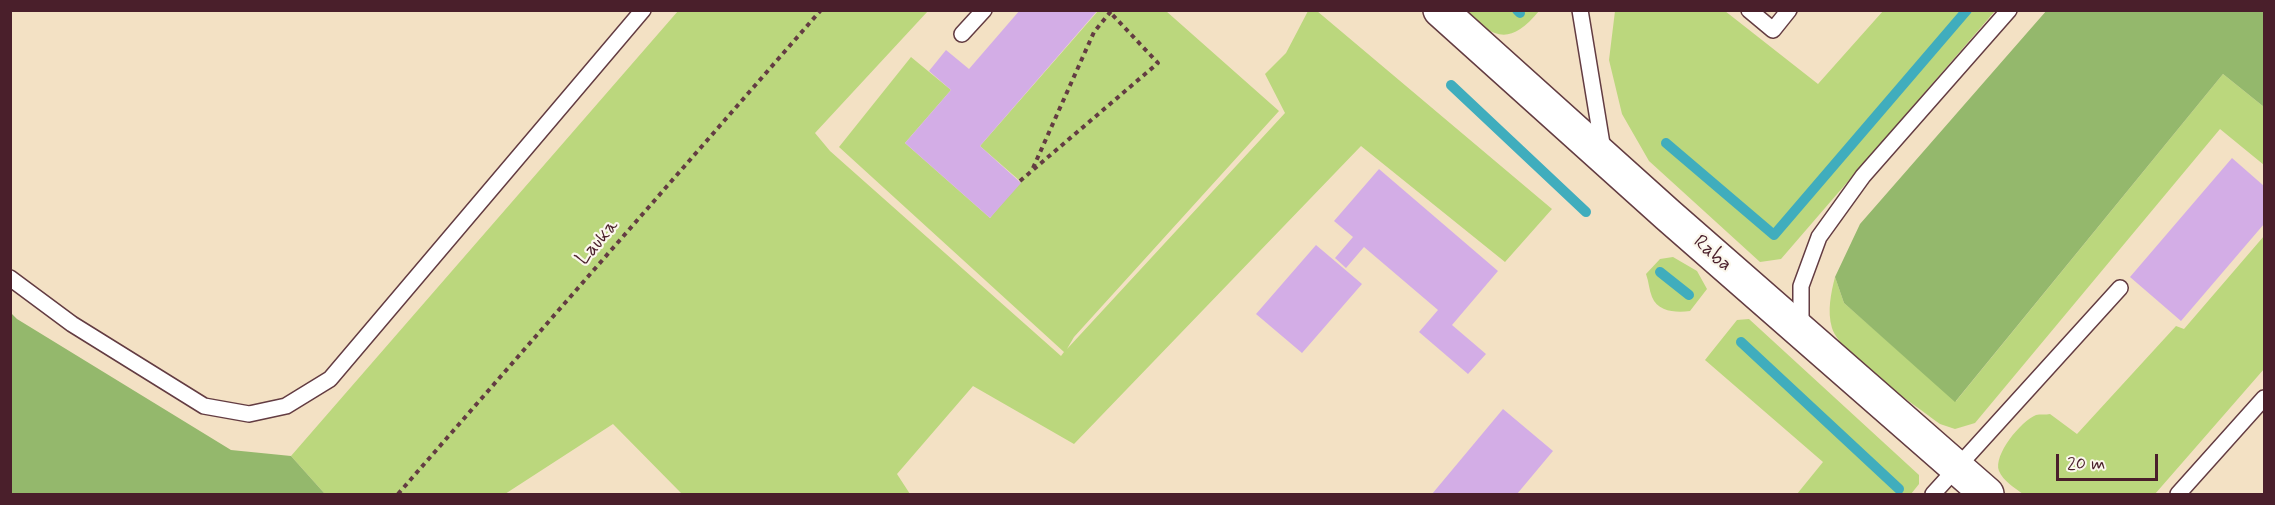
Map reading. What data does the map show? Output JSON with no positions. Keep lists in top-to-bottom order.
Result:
{
  "streets": {
    "street": ["Raba"],
    "path": ["Lauka"]
  },
  "scale_bar": "20 m"
}
